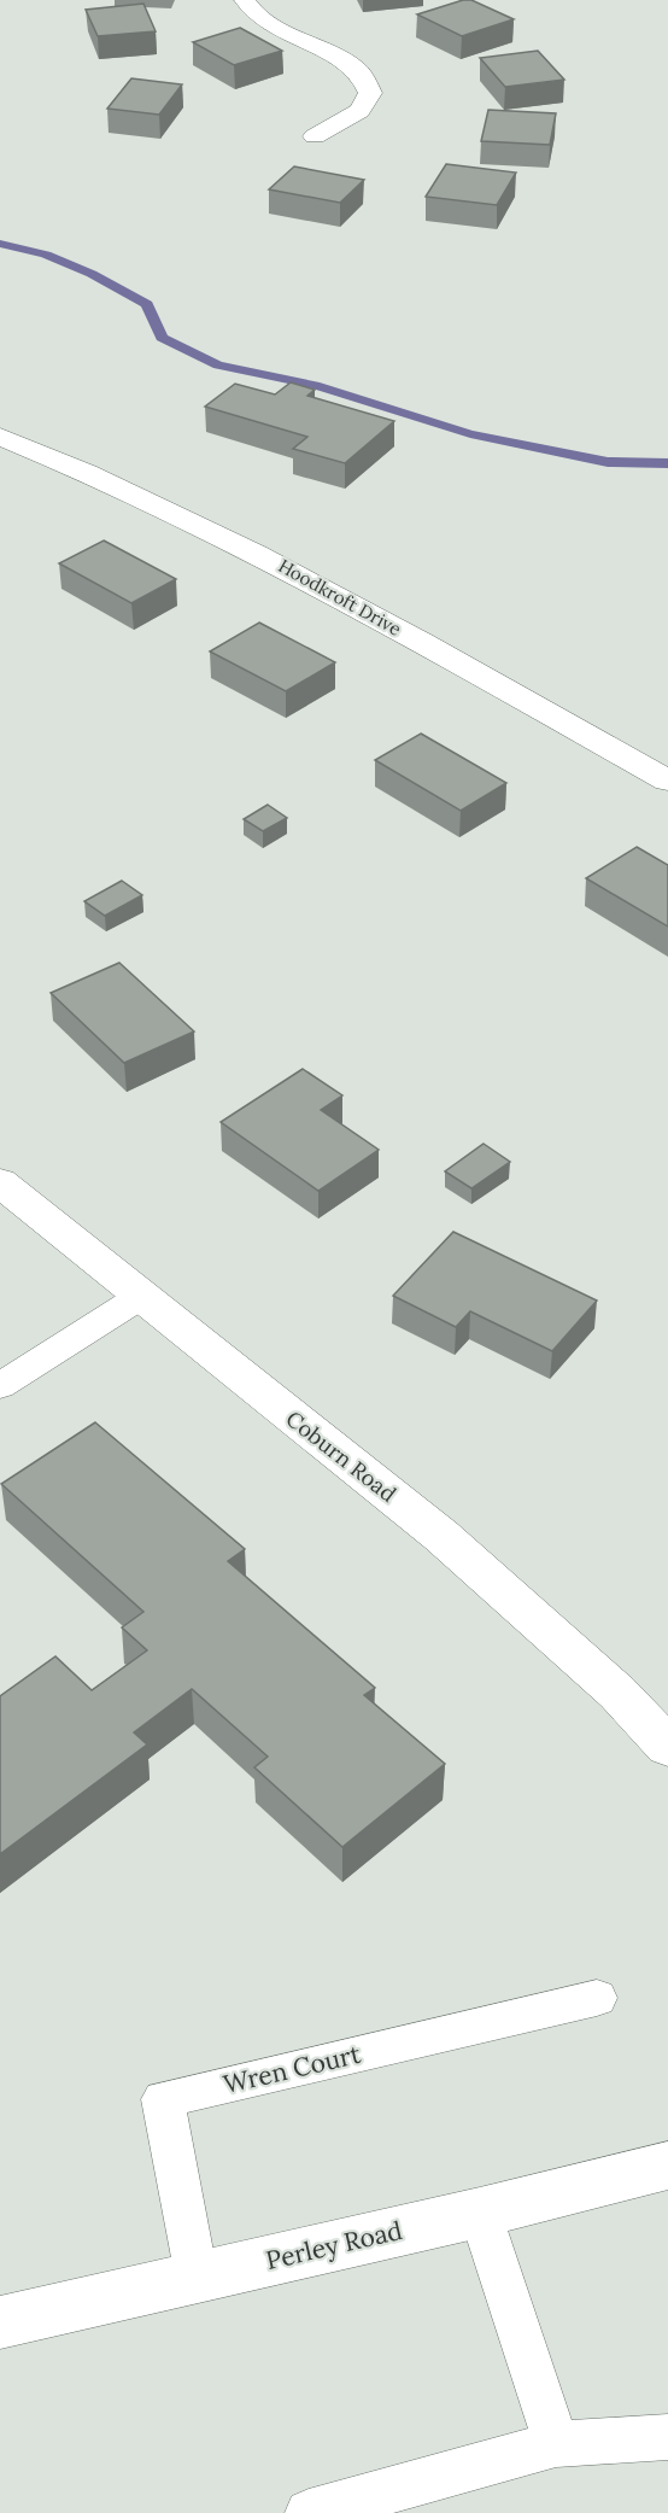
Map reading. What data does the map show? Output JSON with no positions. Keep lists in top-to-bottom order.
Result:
{
  "streets": {
    "street": ["Hoodkroft Drive", "Coburn Road", "Perley Road"],
    "lane": ["Wren Court"]
  },
  "crossings": [
    ["Wren Court", "Perley Road"]
  ]
}
